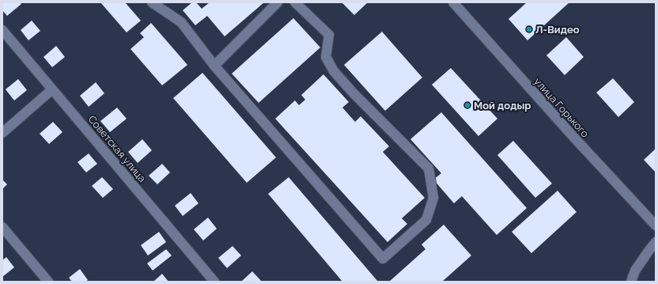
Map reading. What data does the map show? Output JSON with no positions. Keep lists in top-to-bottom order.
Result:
{
  "streets": {
    "street": ["улица Горького", "Советская улица"]
  },
  "places": ["Л-Видео", "Мой додыр"]
}
